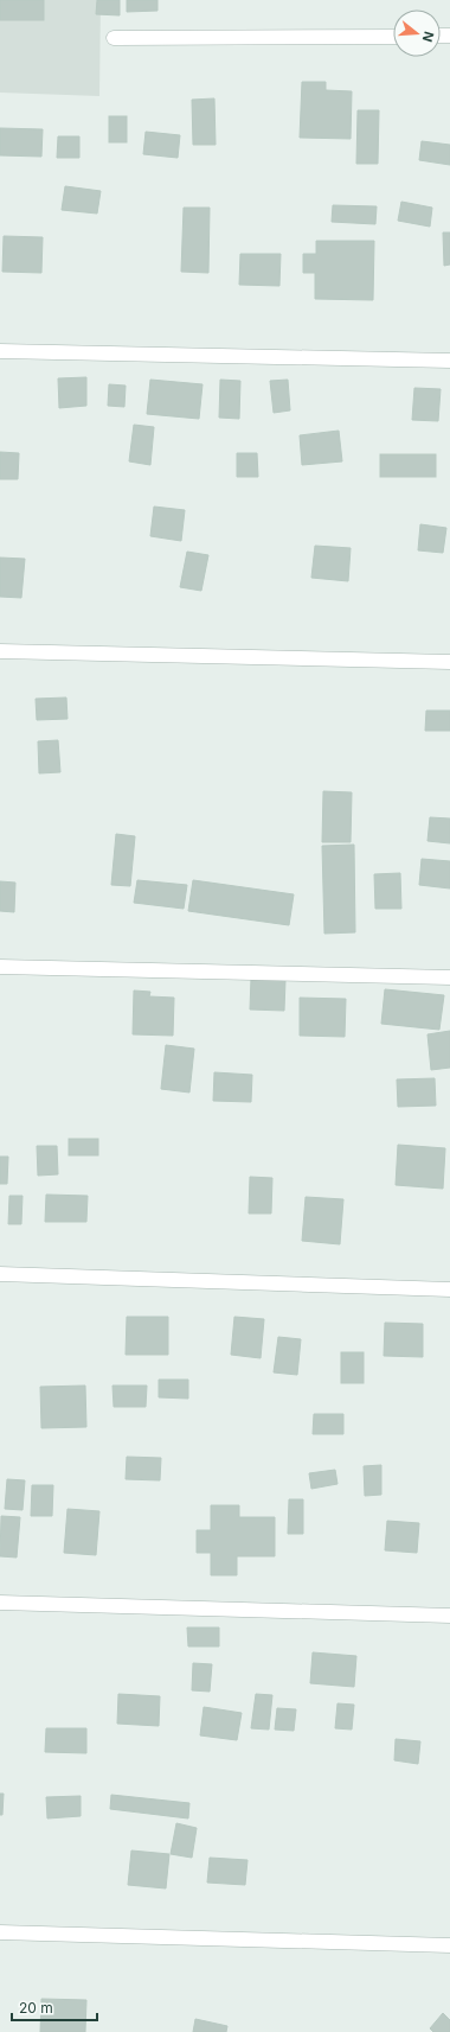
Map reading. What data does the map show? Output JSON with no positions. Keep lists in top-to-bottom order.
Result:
{
  "scale_bar": "20 m",
  "north": "right"
}
